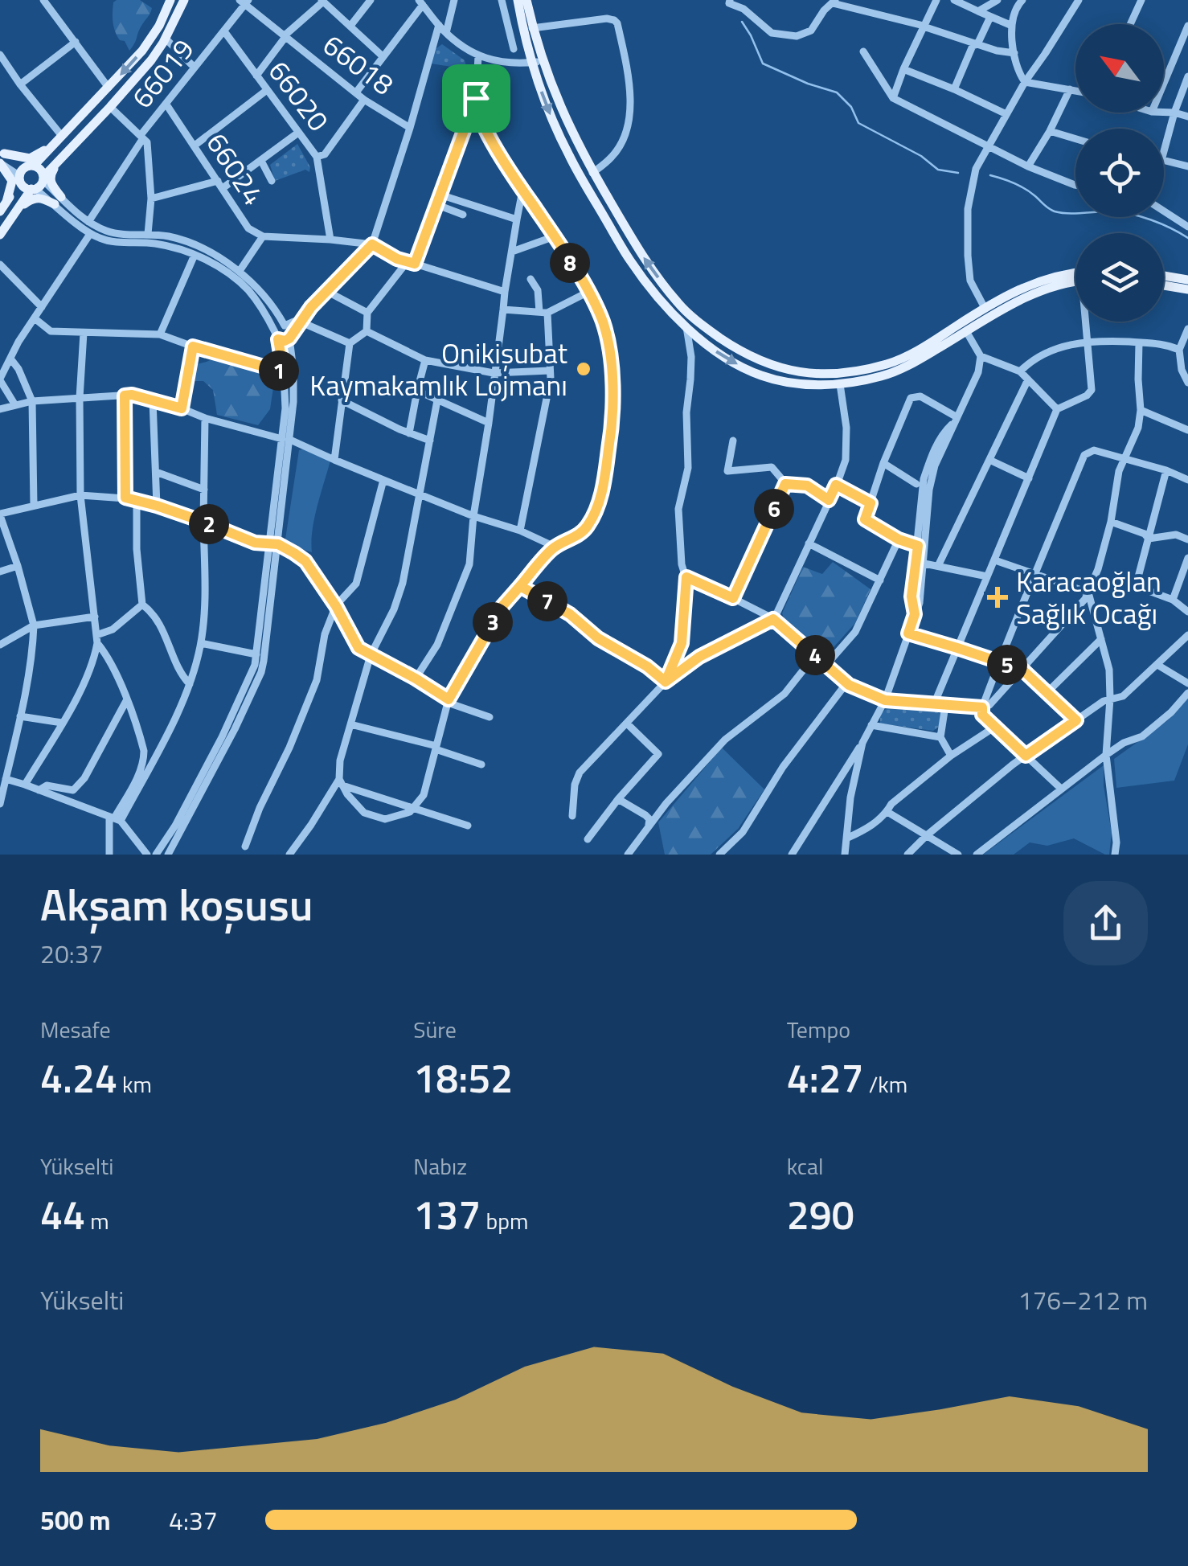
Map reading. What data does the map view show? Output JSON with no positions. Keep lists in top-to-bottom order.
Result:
{
  "streets": {
    "street": [
      "66018",
      "66019",
      "66020",
      "66024"
    ]
  },
  "crossings": [
    ["66018", "66019"],
    ["66019", "66020"],
    ["66019", "66024"],
    ["66020", "66024"]
  ],
  "places": {
    "other": ["Onikişubat Kaymakamlık Lojmanı"],
    "health": ["Karacaoğlan Sağlık Ocağı"]
  },
  "north": "top left",
  "page": {
    "pins": [
      "8",
      "1",
      "6",
      "2",
      "7",
      "3",
      "4",
      "5"
    ],
    "heading": ["Akşam koşusu", "20:37"],
    "stats": [
      ["Mesafe", "4.24 km"],
      ["Süre", "18:52"],
      ["Tempo", "4:27 /km"],
      ["Yükselti", "44 m"],
      ["Nabız", "137 bpm"],
      ["kcal", "290"]
    ],
    "chart": ["Yükselti", "176–212 m"],
    "list": [
      {
        "name": "500 m",
        "note": "4:37"
      }
    ]
  }
}
